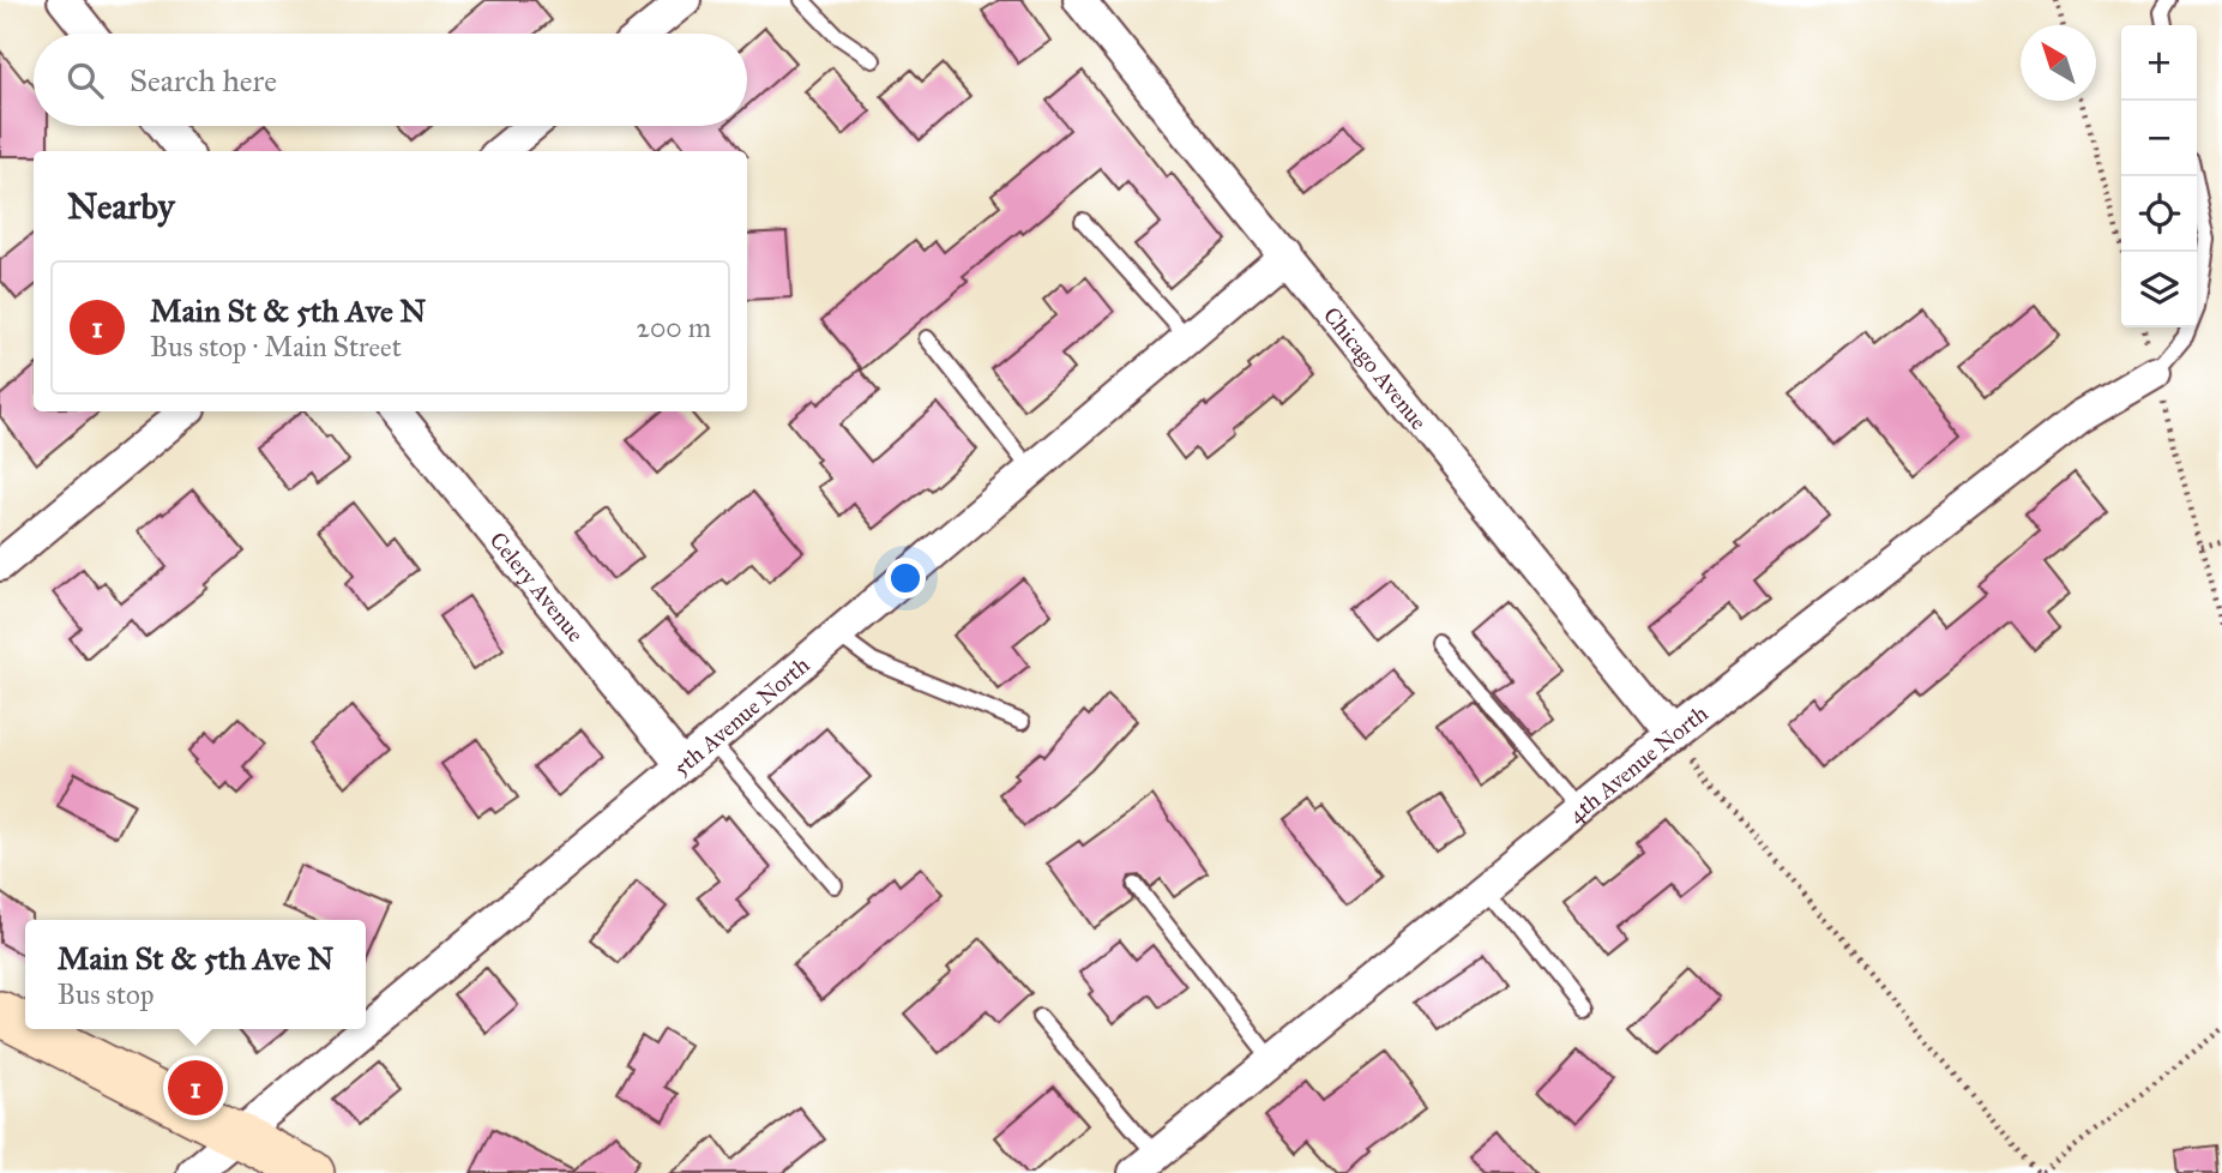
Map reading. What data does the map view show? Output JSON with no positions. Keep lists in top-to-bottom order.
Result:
{
  "streets": {
    "street": [
      "Chicago Avenue",
      "Celery Avenue",
      "5th Avenue North",
      "4th Avenue North"
    ]
  },
  "crossings": [
    ["Chicago Avenue", "5th Avenue North"],
    ["Chicago Avenue", "4th Avenue North"],
    ["Celery Avenue", "5th Avenue North"]
  ],
  "north": "top left",
  "page": {
    "map_buttons": ["+", "−"],
    "search": "Search here",
    "heading": "Nearby",
    "list": [
      {
        "mark": "1",
        "name": "Main St & 5th Ave N",
        "note": "Bus stop · Main Street",
        "value": "200 m"
      }
    ],
    "popup": ["Main St & 5th Ave N", "Bus stop"],
    "pins": "1"
  }
}
